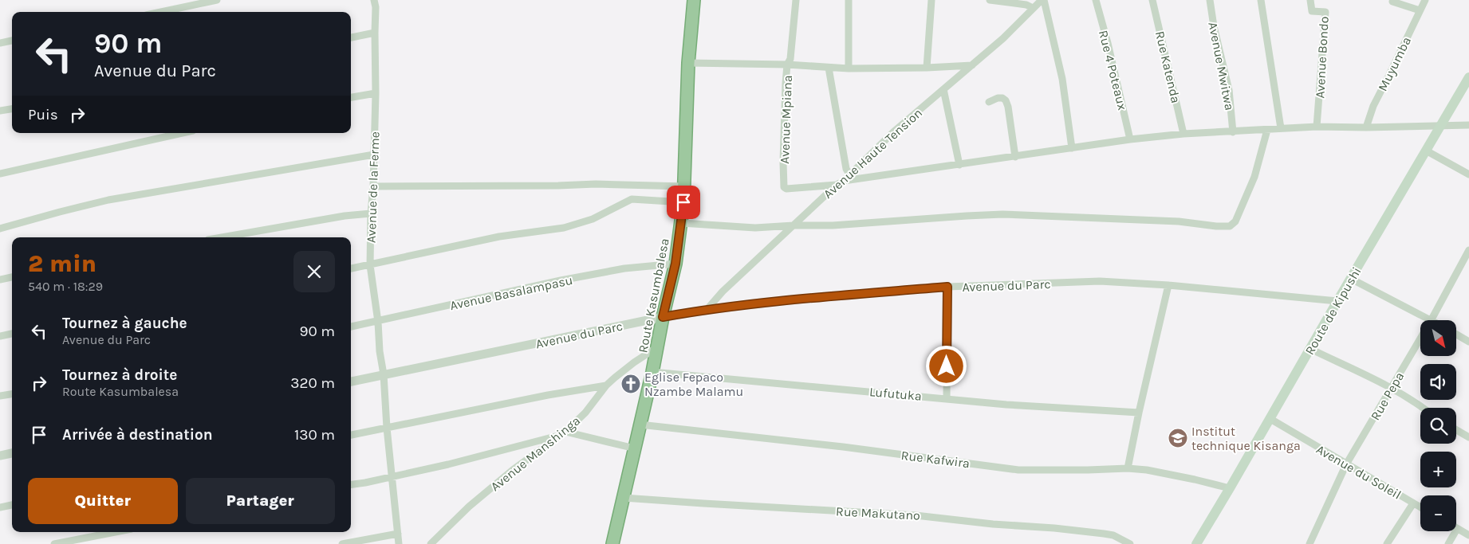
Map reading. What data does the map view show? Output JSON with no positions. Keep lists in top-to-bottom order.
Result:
{
  "streets": {
    "highway": ["Route Kasumbalesa"],
    "main road": ["Route de Kipushi"],
    "street": [
      "Avenue Bondo",
      "Muyumba",
      "Avenue Mwitwa",
      "Rue Katenda",
      "Rue 4 Poteaux",
      "Avenue Mpiana",
      "Avenue Haute Tension",
      "Avenue de la Ferme",
      "Avenue du Parc",
      "Avenue Basalampasu",
      "Lufutuka",
      "Rue Pepa",
      "Avenue Manshinga",
      "Rue Kafwira",
      "Avenue du Soleil",
      "Rue Makutano"
    ]
  },
  "crossings": [
    ["Avenue Mpiana", "Avenue Haute Tension"],
    ["Avenue Haute Tension", "Avenue du Parc"],
    ["Avenue de la Ferme", "Avenue du Parc"],
    ["Avenue de la Ferme", "Avenue Basalampasu"],
    ["Avenue du Parc", "Route Kasumbalesa"],
    ["Avenue du Parc", "Route de Kipushi"],
    ["Avenue Basalampasu", "Route Kasumbalesa"],
    ["Route Kasumbalesa", "Lufutuka"],
    ["Route Kasumbalesa", "Avenue Manshinga"],
    ["Route Kasumbalesa", "Rue Kafwira"],
    ["Route Kasumbalesa", "Rue Makutano"],
    ["Route de Kipushi", "Rue Kafwira"],
    ["Route de Kipushi", "Avenue du Soleil"],
    ["Rue Pepa", "Avenue du Soleil"]
  ],
  "places": {
    "church": ["Eglise Fepaco Nzambe Malamu"],
    "school or university": ["Institut technique Kisanga"]
  },
  "north": "bottom right",
  "page": {
    "turn": ["90 m", "Avenue du Parc"],
    "then": "Puis",
    "heading": ["2 min", "540 m · 18:29"],
    "list": [
      {
        "name": "Tournez à gauche",
        "note": "Avenue du Parc",
        "value": "90 m"
      },
      {
        "name": "Tournez à droite",
        "note": "Route Kasumbalesa",
        "value": "320 m"
      },
      {
        "name": "Arrivée à destination",
        "value": "130 m"
      }
    ],
    "map_buttons": ["+", "−"],
    "buttons": ["Quitter", "Partager"]
  }
}
